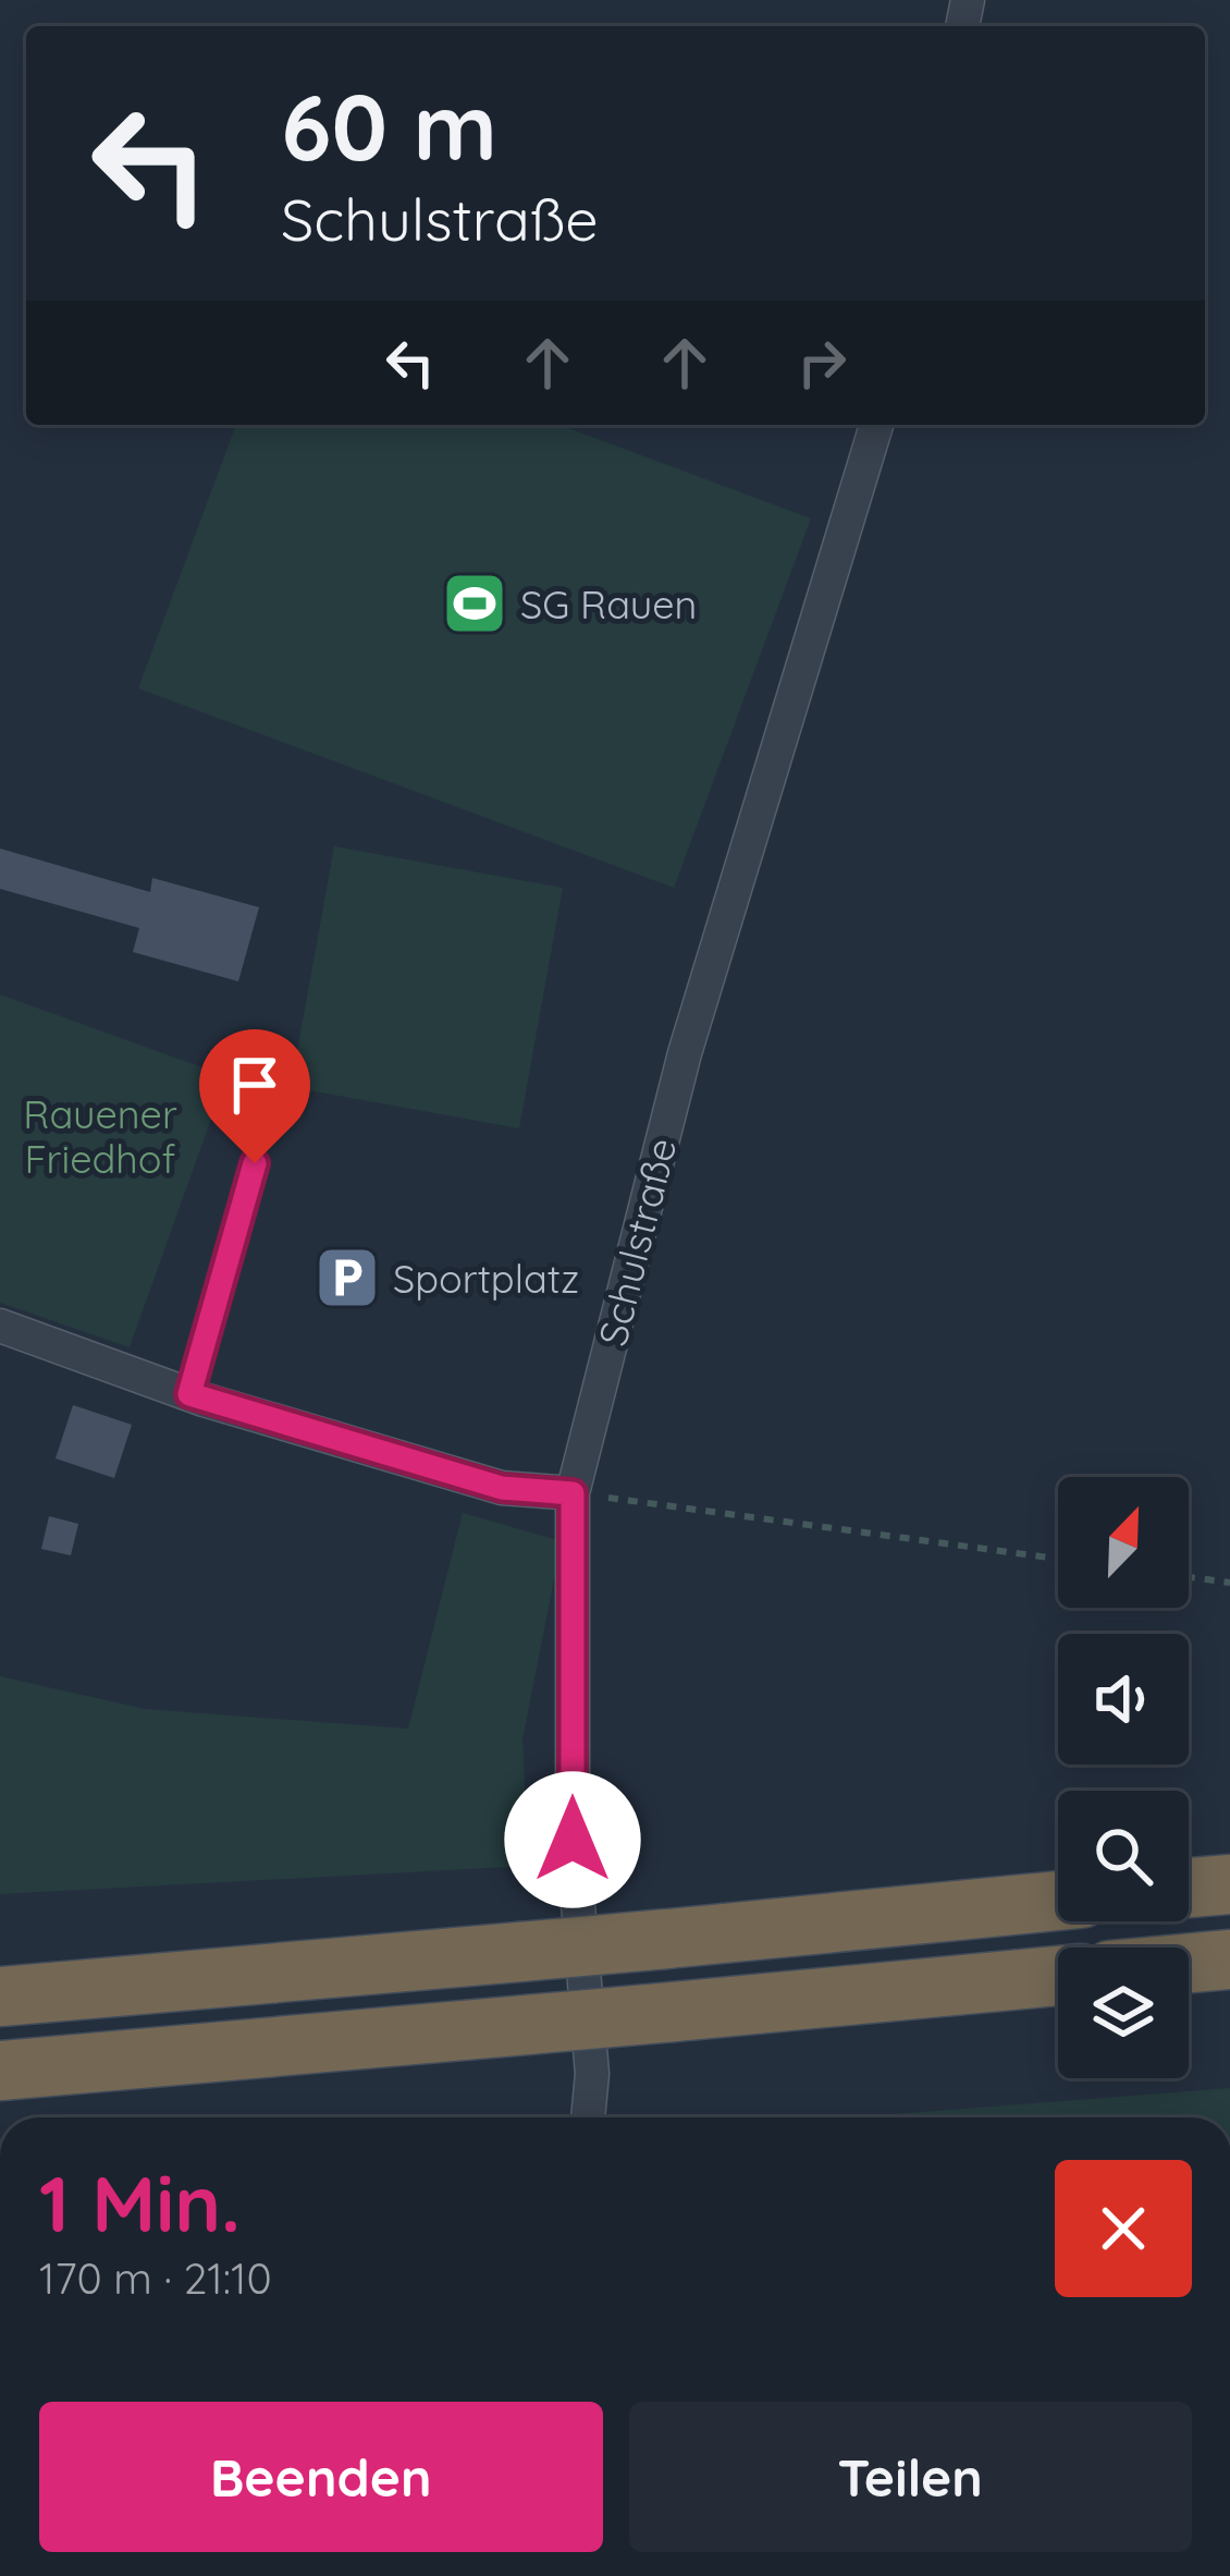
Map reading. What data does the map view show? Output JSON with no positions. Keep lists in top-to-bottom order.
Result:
{
  "streets": {
    "street": ["Schulstraße"]
  },
  "parks": ["Rauener Friedhof"],
  "places": {
    "sports": ["SG Rauen"],
    "parking": ["Sportplatz"]
  },
  "north": "top right",
  "page": {
    "turn": ["60 m", "Schulstraße"],
    "heading": ["1 Min.", "170 m · 21:10"],
    "buttons": ["Beenden", "Teilen"]
  }
}
